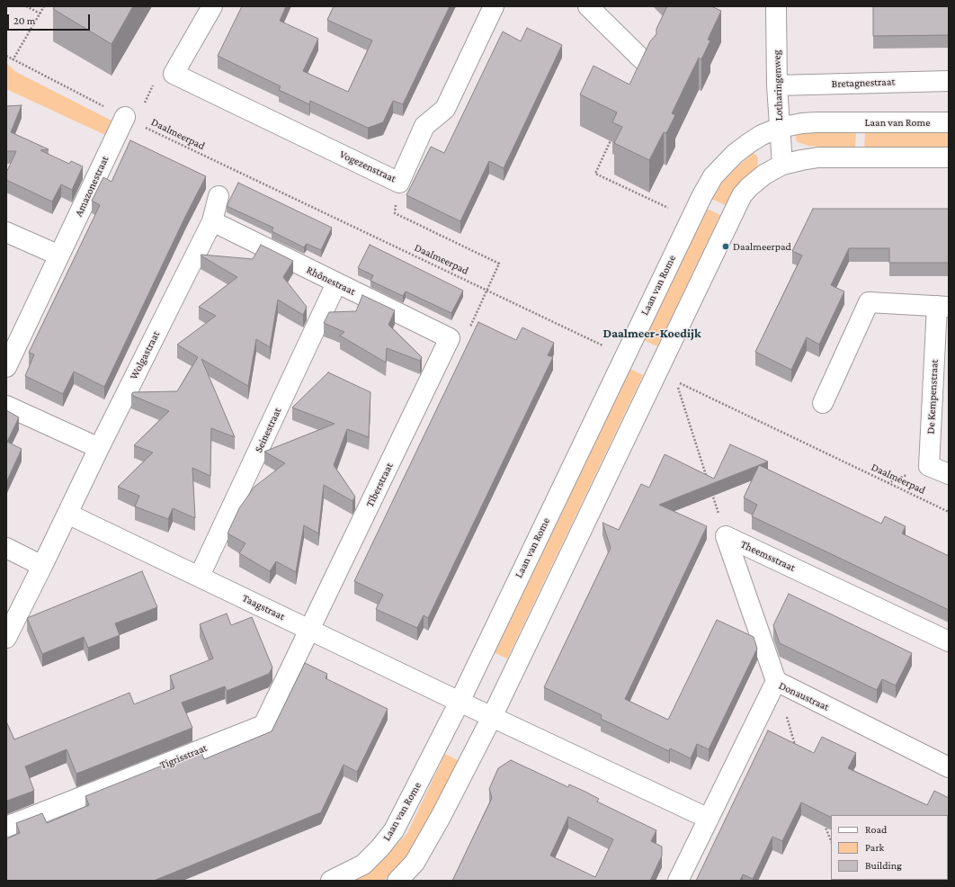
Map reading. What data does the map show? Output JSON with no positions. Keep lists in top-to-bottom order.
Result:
{
  "streets": {
    "street": [
      "Bretagnestraat",
      "Lotharingenweg",
      "Laan van Rome",
      "Vogezenstraat",
      "Amazonestraat",
      "Rhônestraat",
      "Wolgastraat",
      "De Kempenstraat",
      "Seinestraat",
      "Tiberstraat",
      "Theemsstraat",
      "Taagstraat",
      "Donaustraat",
      "Tigrisstraat"
    ],
    "path": ["Daalmeerpad"]
  },
  "crossings": [
    ["Bretagnestraat", "Lotharingenweg"],
    ["Lotharingenweg", "Laan van Rome"],
    ["Laan van Rome", "Daalmeerpad"],
    ["Laan van Rome", "Taagstraat"],
    ["Daalmeerpad", "Amazonestraat"],
    ["Rhônestraat", "Wolgastraat"],
    ["Rhônestraat", "Seinestraat"],
    ["Rhônestraat", "Tiberstraat"],
    ["Wolgastraat", "Taagstraat"],
    ["Seinestraat", "Taagstraat"],
    ["Tiberstraat", "Taagstraat"],
    ["Tiberstraat", "Tigrisstraat"],
    ["Theemsstraat", "Donaustraat"],
    ["Taagstraat", "Tigrisstraat"]
  ],
  "districts": ["Daalmeer-Koedijk"],
  "places": ["Daalmeerpad"],
  "legend": ["Road", "Park", "Building"],
  "scale_bar": "20 m"
}
